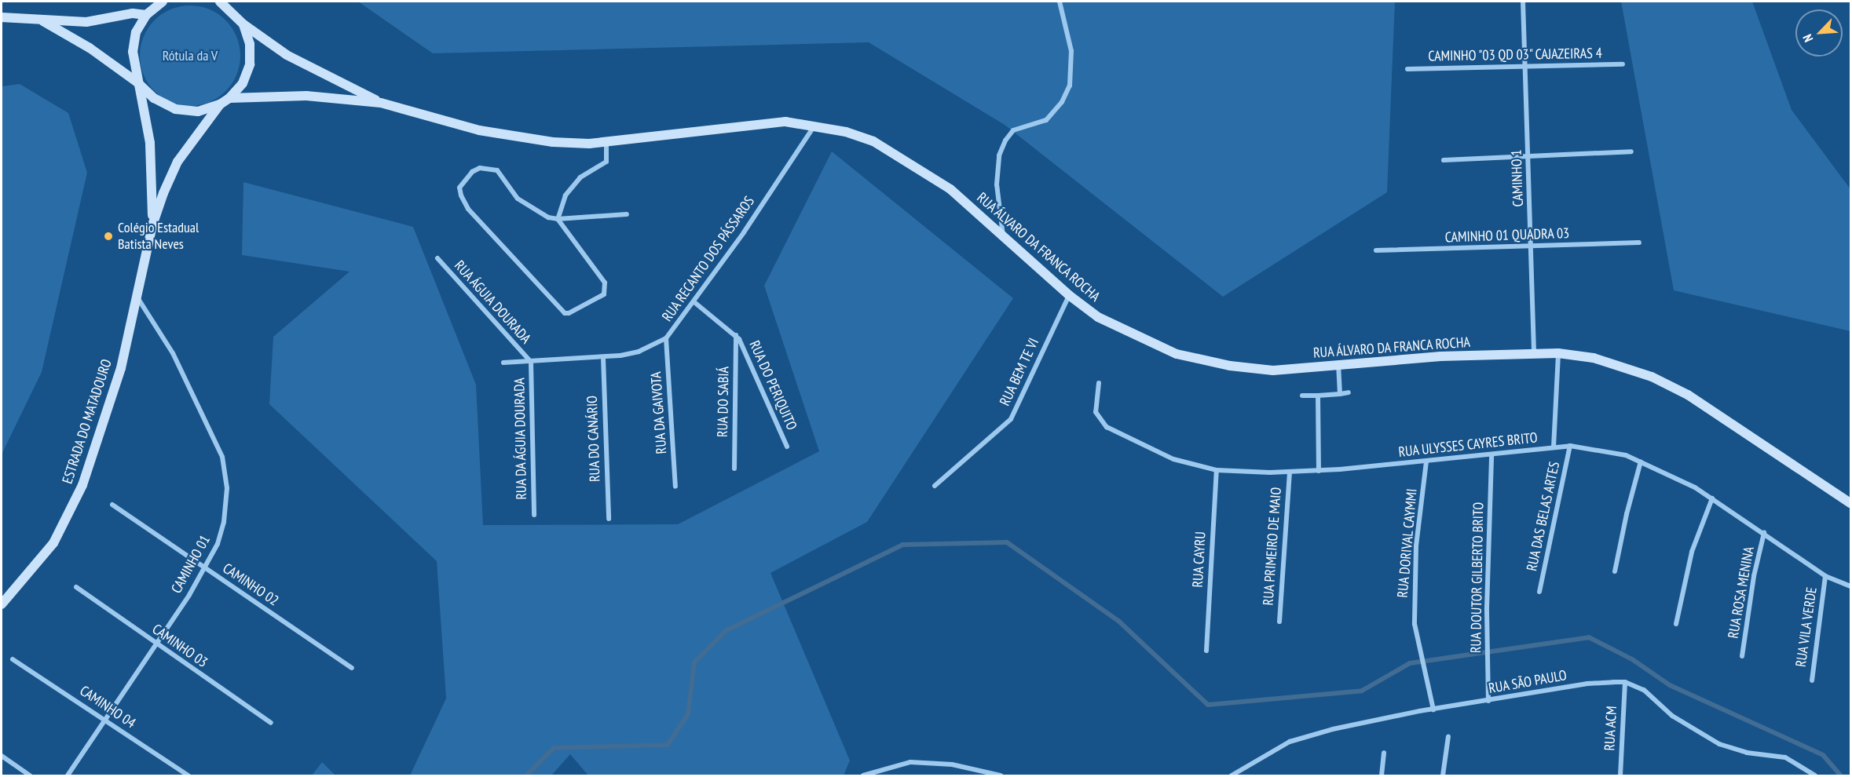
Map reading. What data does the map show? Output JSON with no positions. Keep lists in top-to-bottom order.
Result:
{
  "streets": {
    "main road": ["RUA ÁLVARO DA FRANCA ROCHA", "ESTRADA DO MATADOURO"],
    "street": [
      "CAMINHO \"03 QD 03\" CAJAZEIRAS 4",
      "CAMINHO 1",
      "CAMINHO 01 QUADRA 03",
      "RUA RECANTO DOS PÁSSAROS",
      "RUA ÁGUIA DOURADA",
      "RUA BEM TE VI",
      "RUA DO PERIQUITO",
      "RUA DO SABIÁ",
      "RUA DA GAIVOTA",
      "RUA DA ÁGUIA DOURADA",
      "RUA DO CANÁRIO",
      "RUA ULYSSES CAYRES BRITO",
      "RUA DAS BELAS ARTES",
      "RUA DORIVAL CAYMMI",
      "RUA PRIMEIRO DE MAIO",
      "RUA CAYRU",
      "CAMINHO 01",
      "RUA DOUTOR GILBERTO BRITO",
      "CAMINHO 02",
      "RUA ROSA MENINA",
      "RUA VILA VERDE",
      "CAMINHO 03",
      "RUA SÃO PAULO",
      "CAMINHO 04",
      "RUA ACM"
    ]
  },
  "crossings": [
    ["CAMINHO \"03 QD 03\" CAJAZEIRAS 4", "CAMINHO 1"],
    ["CAMINHO 1", "CAMINHO 01 QUADRA 03"],
    ["CAMINHO 1", "RUA ÁLVARO DA FRANCA ROCHA"],
    ["RUA ÁLVARO DA FRANCA ROCHA", "RUA RECANTO DOS PÁSSAROS"],
    ["RUA ÁLVARO DA FRANCA ROCHA", "RUA BEM TE VI"],
    ["RUA RECANTO DOS PÁSSAROS", "RUA ÁGUIA DOURADA"],
    ["RUA RECANTO DOS PÁSSAROS", "RUA DA GAIVOTA"],
    ["RUA RECANTO DOS PÁSSAROS", "RUA DA ÁGUIA DOURADA"],
    ["RUA RECANTO DOS PÁSSAROS", "RUA DO CANÁRIO"],
    ["RUA ÁGUIA DOURADA", "RUA DA ÁGUIA DOURADA"],
    ["RUA DO PERIQUITO", "RUA DO SABIÁ"],
    ["ESTRADA DO MATADOURO", "CAMINHO 01"],
    ["RUA ULYSSES CAYRES BRITO", "RUA DAS BELAS ARTES"],
    ["RUA ULYSSES CAYRES BRITO", "RUA DORIVAL CAYMMI"],
    ["RUA ULYSSES CAYRES BRITO", "RUA PRIMEIRO DE MAIO"],
    ["RUA ULYSSES CAYRES BRITO", "RUA CAYRU"],
    ["RUA ULYSSES CAYRES BRITO", "RUA DOUTOR GILBERTO BRITO"],
    ["RUA ULYSSES CAYRES BRITO", "RUA ROSA MENINA"],
    ["RUA ULYSSES CAYRES BRITO", "RUA VILA VERDE"],
    ["RUA DORIVAL CAYMMI", "RUA SÃO PAULO"],
    ["CAMINHO 01", "CAMINHO 02"],
    ["CAMINHO 01", "CAMINHO 03"],
    ["CAMINHO 01", "CAMINHO 04"],
    ["RUA DOUTOR GILBERTO BRITO", "RUA SÃO PAULO"],
    ["RUA SÃO PAULO", "RUA ACM"]
  ],
  "parks": ["Rótula da V"],
  "places": ["Colégio Estadual Batista Neves"],
  "north": "bottom left"
}
